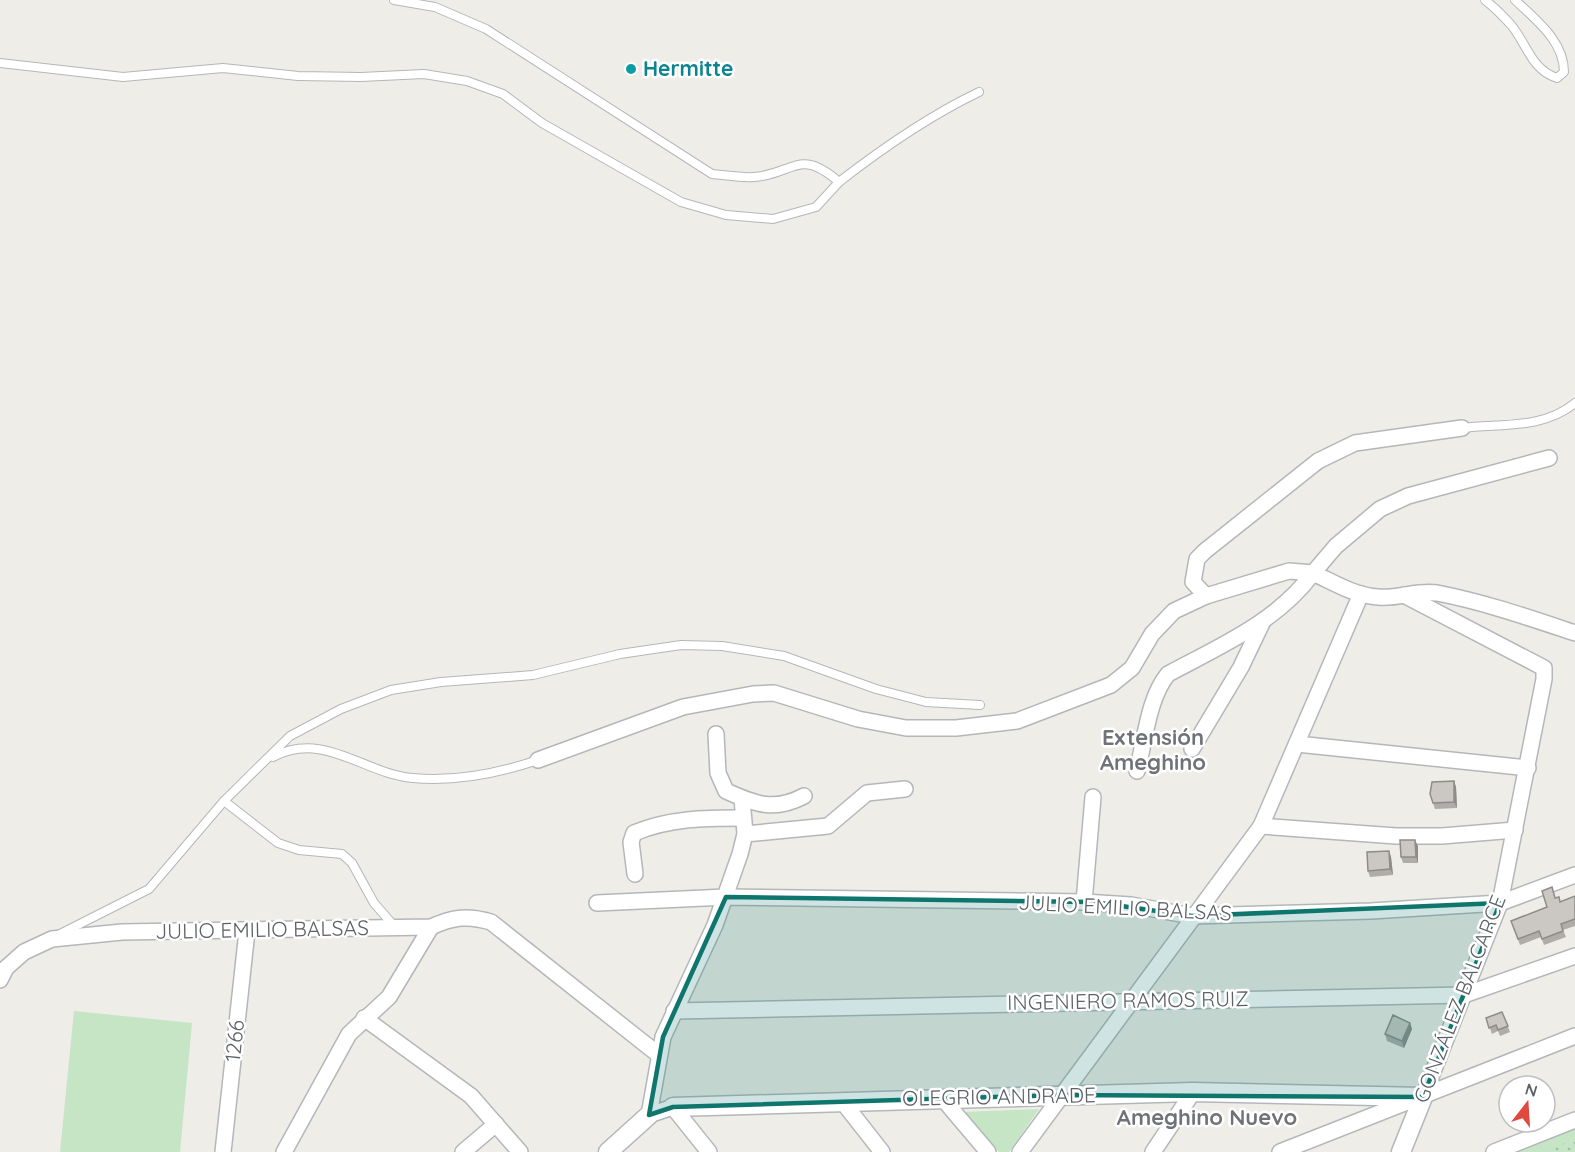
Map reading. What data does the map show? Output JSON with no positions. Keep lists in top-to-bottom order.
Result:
{
  "streets": {
    "street": [
      "JULIO EMILIO BALSAS",
      "GONZÁLEZ BALCARCE",
      "INGENIERO RAMOS RUIZ",
      "1266",
      "OLEGRIO ANDRADE"
    ]
  },
  "crossings": [
    ["JULIO EMILIO BALSAS", "GONZÁLEZ BALCARCE"],
    ["JULIO EMILIO BALSAS", "1266"],
    ["GONZÁLEZ BALCARCE", "INGENIERO RAMOS RUIZ"],
    ["GONZÁLEZ BALCARCE", "OLEGRIO ANDRADE"]
  ],
  "districts": ["Extensión Ameghino", "Ameghino Nuevo"],
  "places": ["Hermitte"],
  "north": "top"
}
